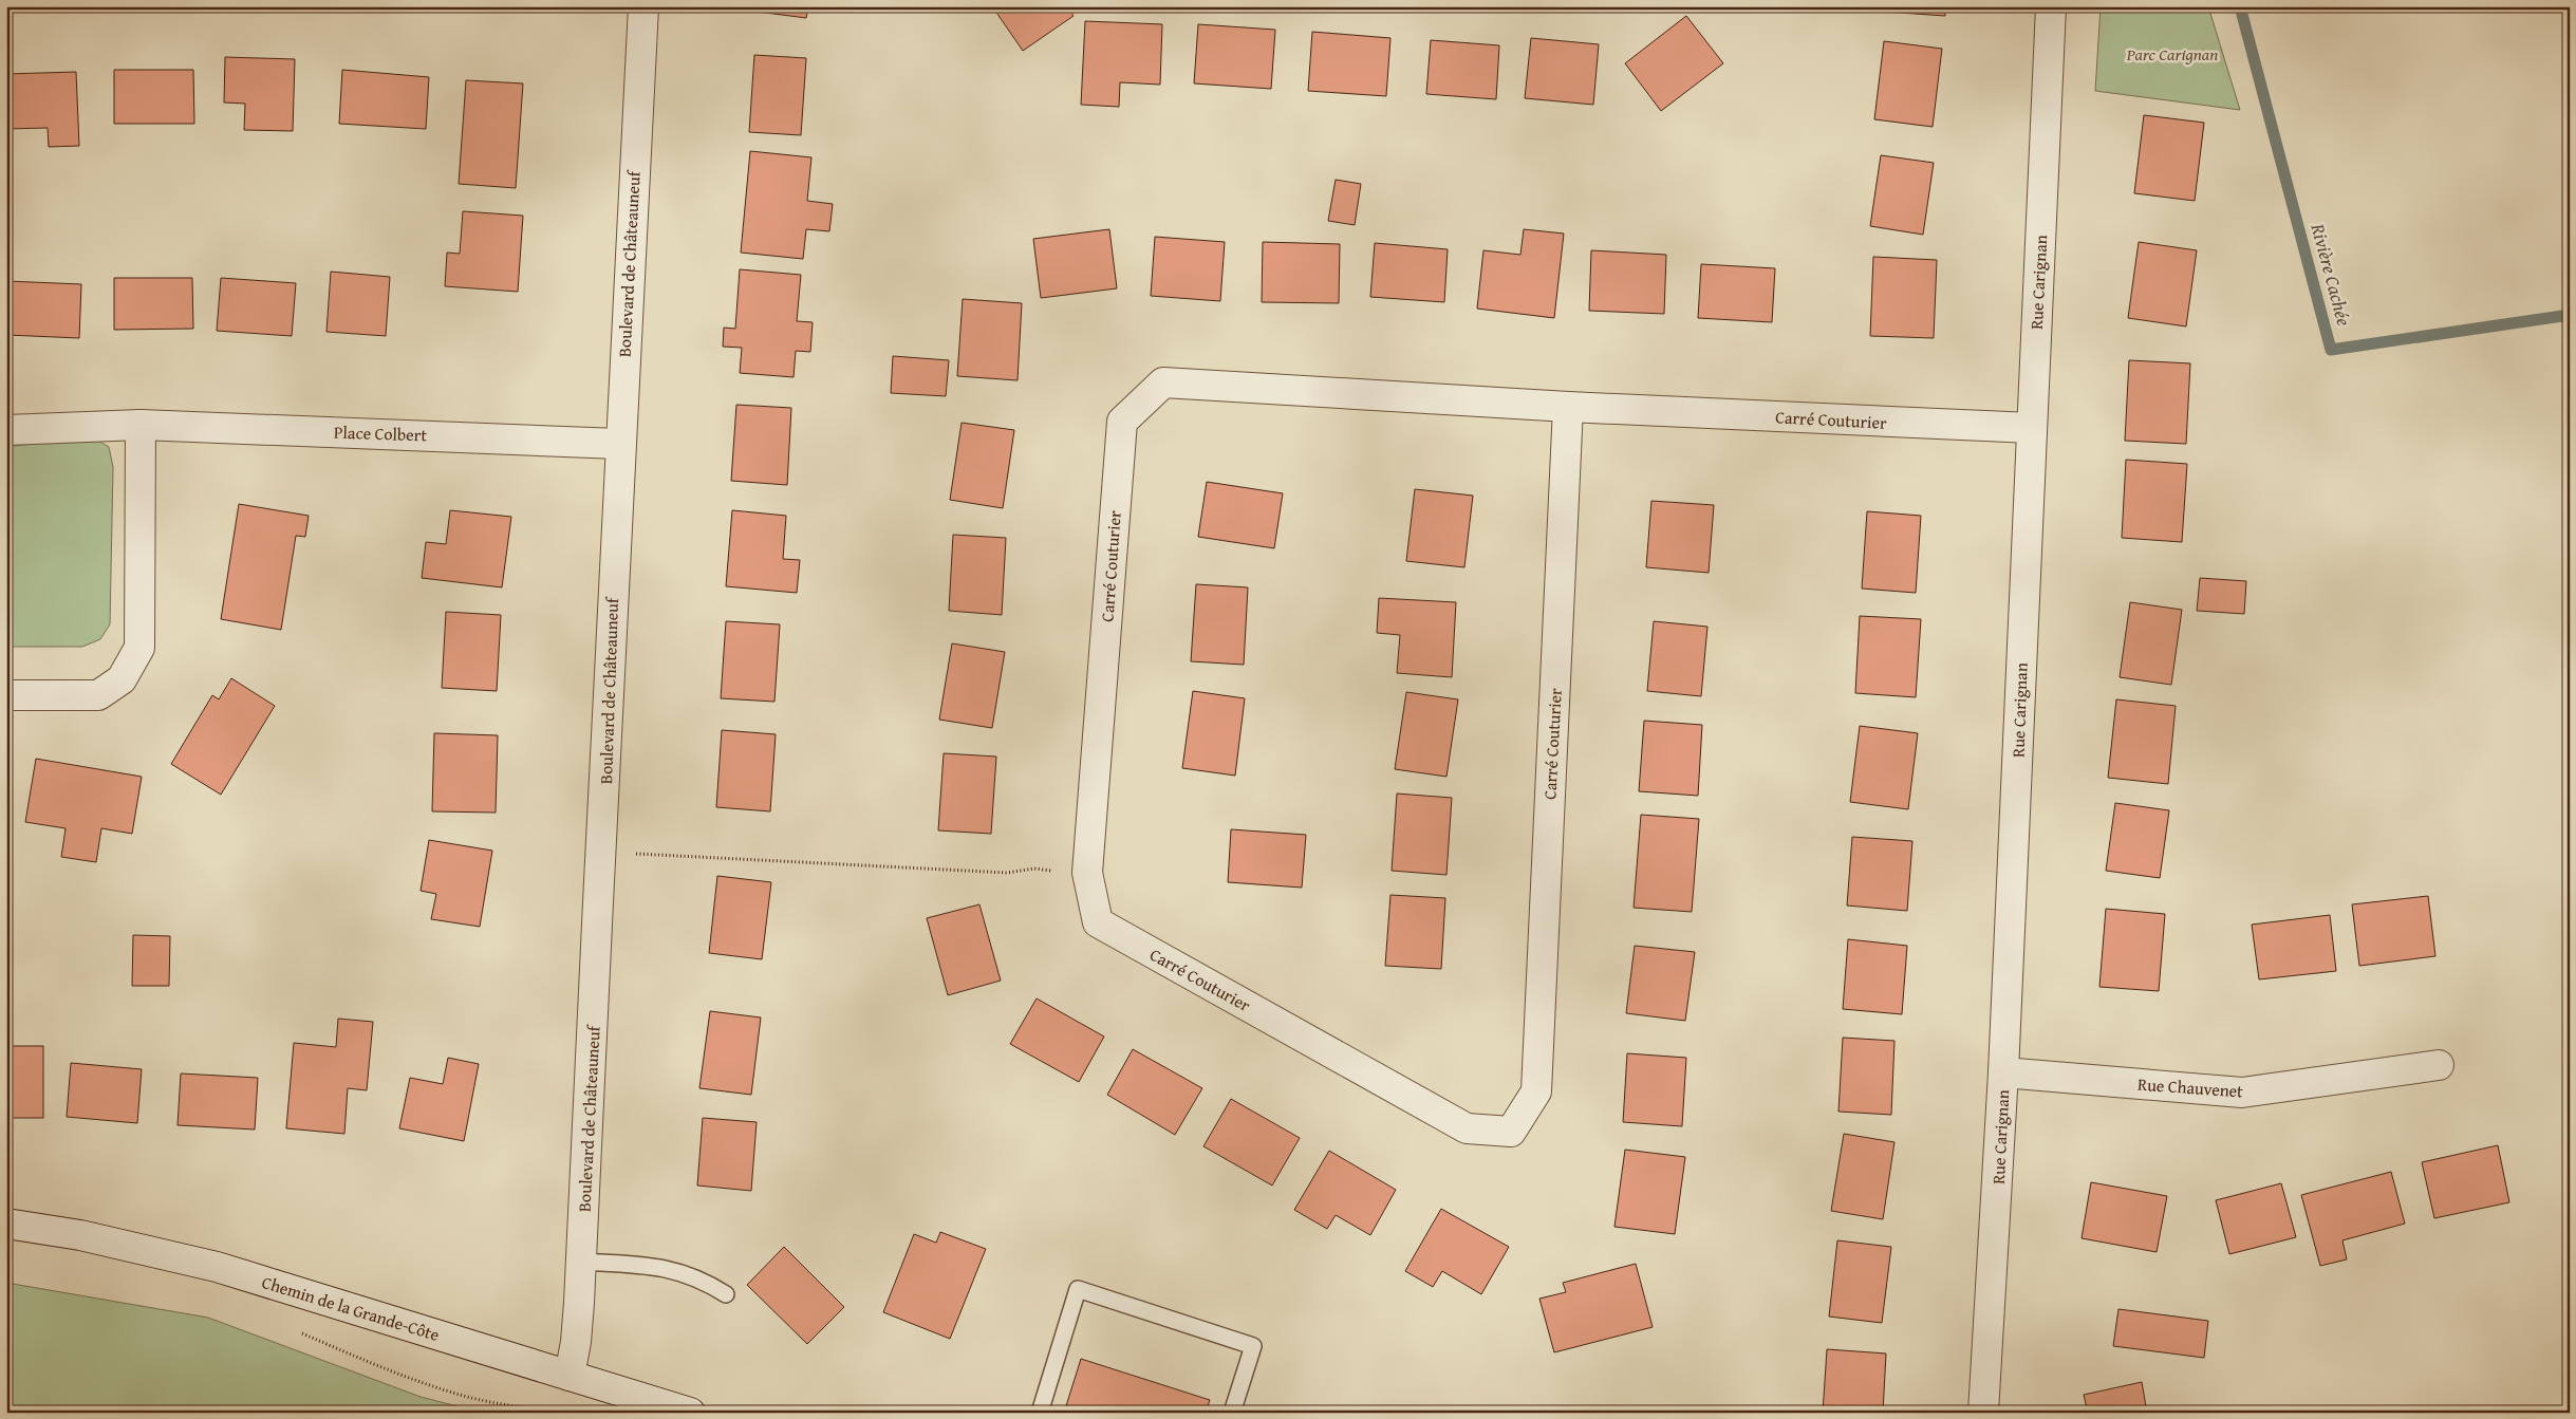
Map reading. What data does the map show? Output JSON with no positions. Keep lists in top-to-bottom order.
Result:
{
  "streets": {
    "street": [
      "Boulevard de Châteauneuf",
      "Rue Carignan",
      "Carré Couturier",
      "Place Colbert",
      "Rue Chauvenet",
      "Chemin de la Grande-Côte"
    ]
  },
  "crossings": [
    ["Boulevard de Châteauneuf", "Place Colbert"],
    ["Boulevard de Châteauneuf", "Chemin de la Grande-Côte"],
    ["Rue Carignan", "Carré Couturier"],
    ["Rue Carignan", "Rue Chauvenet"]
  ],
  "water": ["Rivière Cachée"],
  "parks": ["Parc Carignan"]
}
